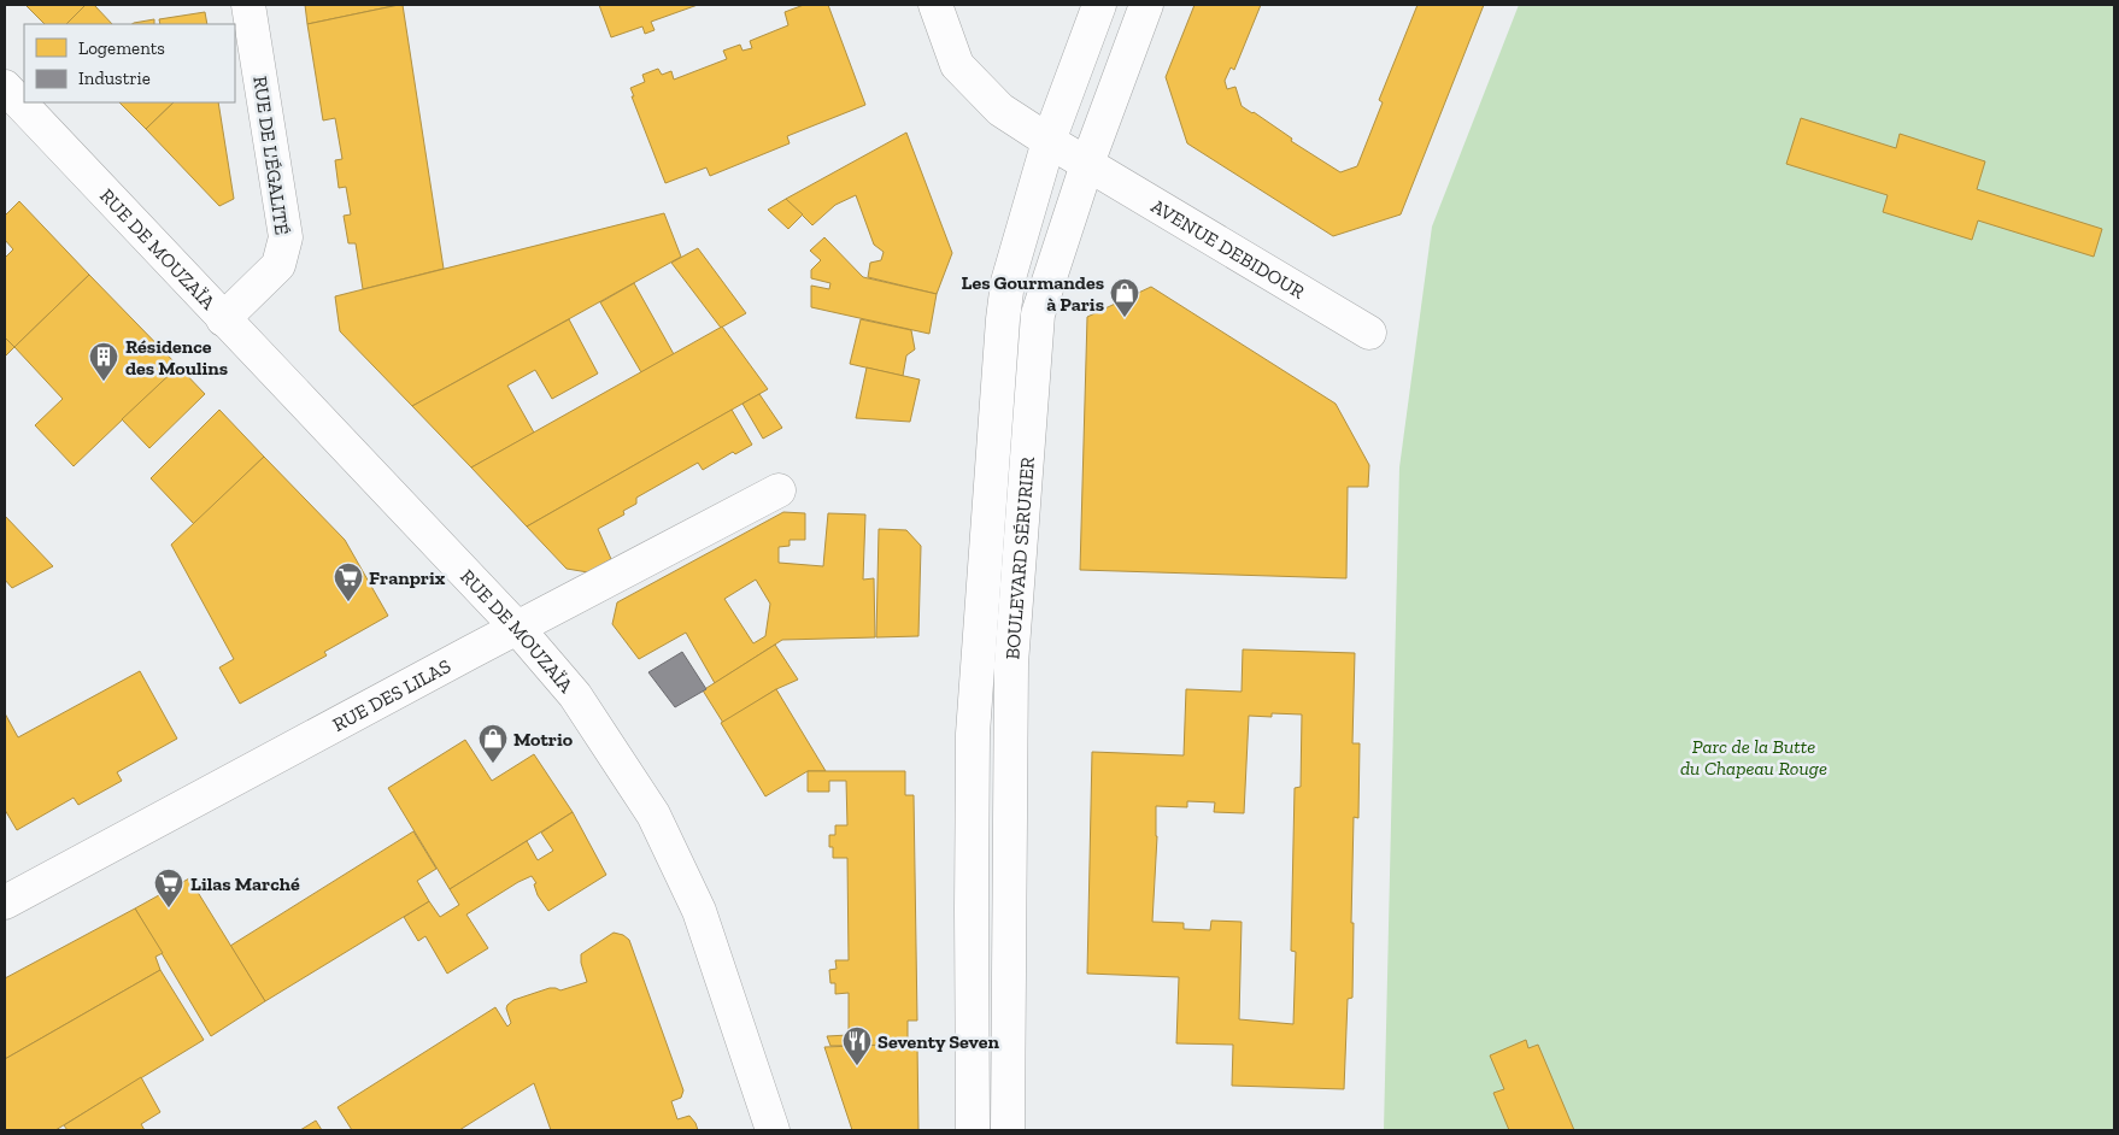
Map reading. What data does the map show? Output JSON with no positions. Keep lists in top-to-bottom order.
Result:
{
  "streets": {
    "street": [
      "RUE DE L'ÉGALITÉ",
      "AVENUE DEBIDOUR",
      "RUE DE MOUZAÏA",
      "BOULEVARD SÉRURIER",
      "RUE DES LILAS"
    ]
  },
  "crossings": [
    ["RUE DE L'ÉGALITÉ", "RUE DE MOUZAÏA"],
    ["AVENUE DEBIDOUR", "BOULEVARD SÉRURIER"],
    ["RUE DE MOUZAÏA", "RUE DES LILAS"]
  ],
  "parks": ["Parc de la Butte du Chapeau Rouge"],
  "places": {
    "shop": ["Les Gourmandes à Paris", "Motrio"],
    "building": ["Résidence des Moulins"],
    "supermarket": ["Franprix", "Lilas Marché"],
    "restaurant": ["Seventy Seven"]
  },
  "legend": ["Logements", "Industrie"]
}
